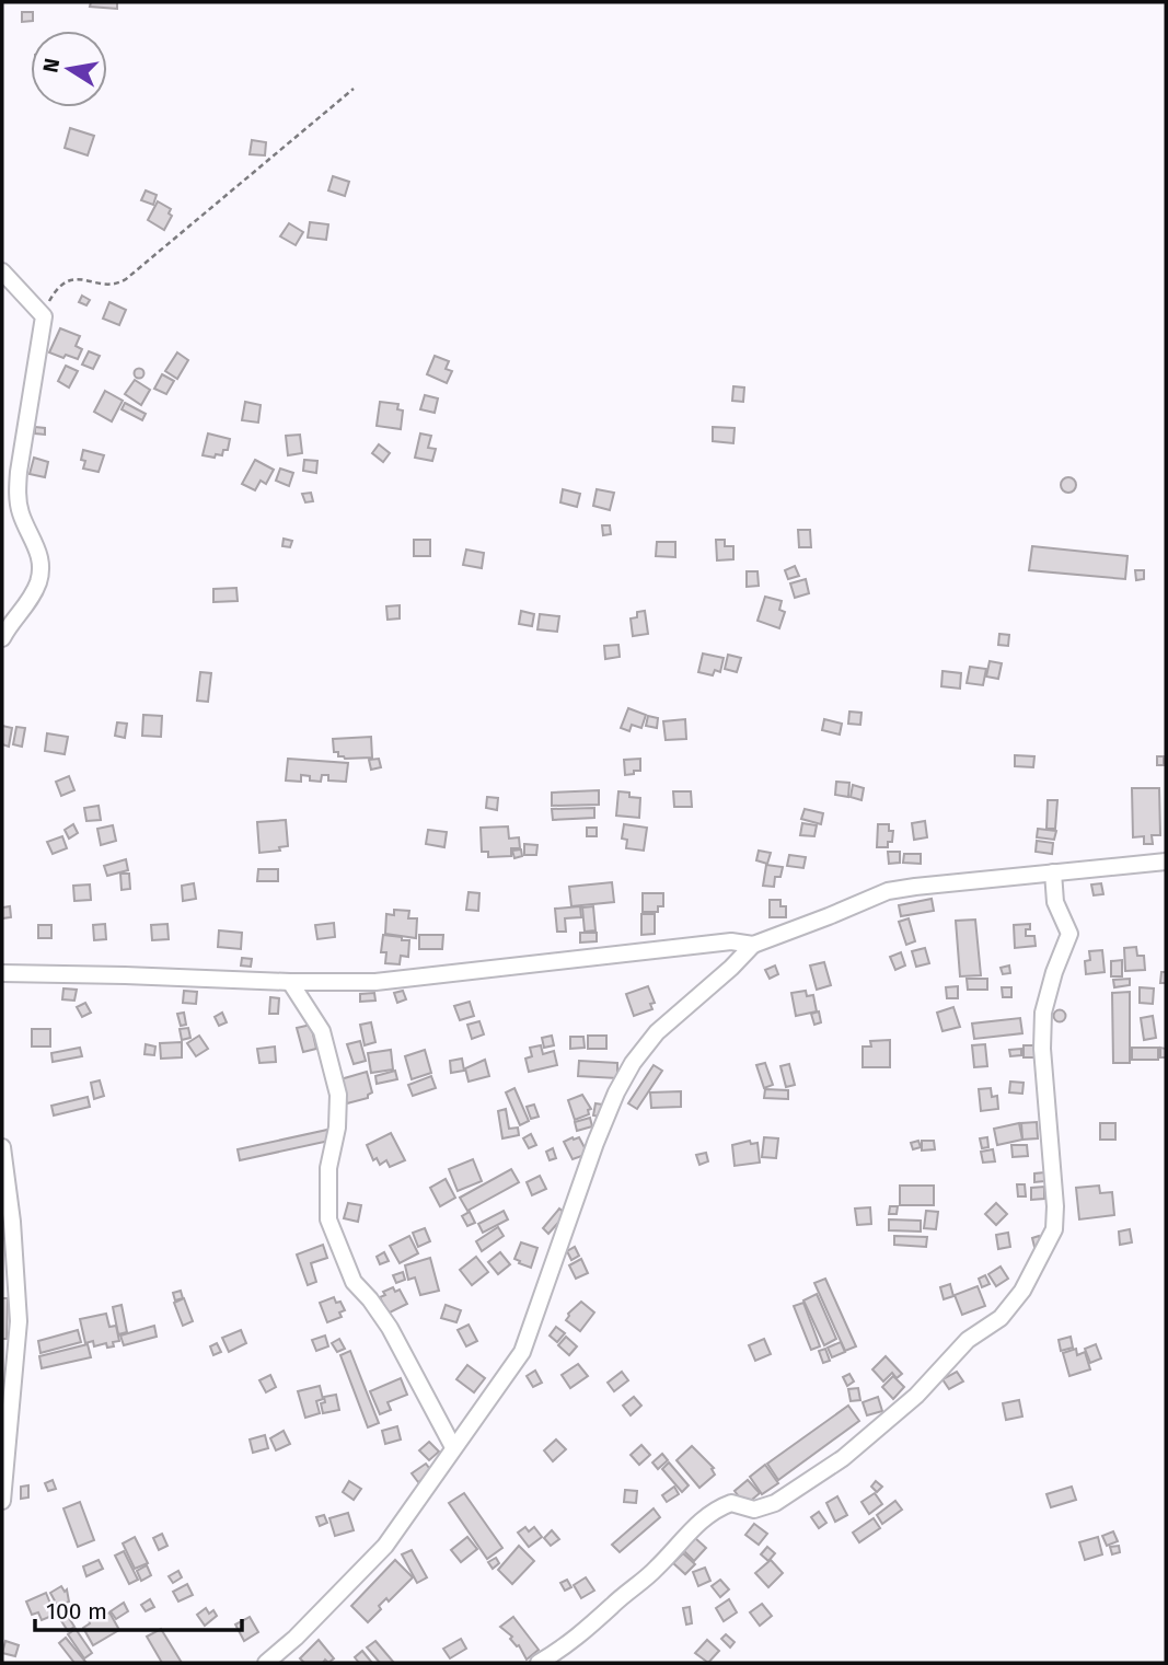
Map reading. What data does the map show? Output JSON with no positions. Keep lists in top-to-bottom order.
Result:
{
  "scale_bar": "100 m",
  "north": "left"
}
